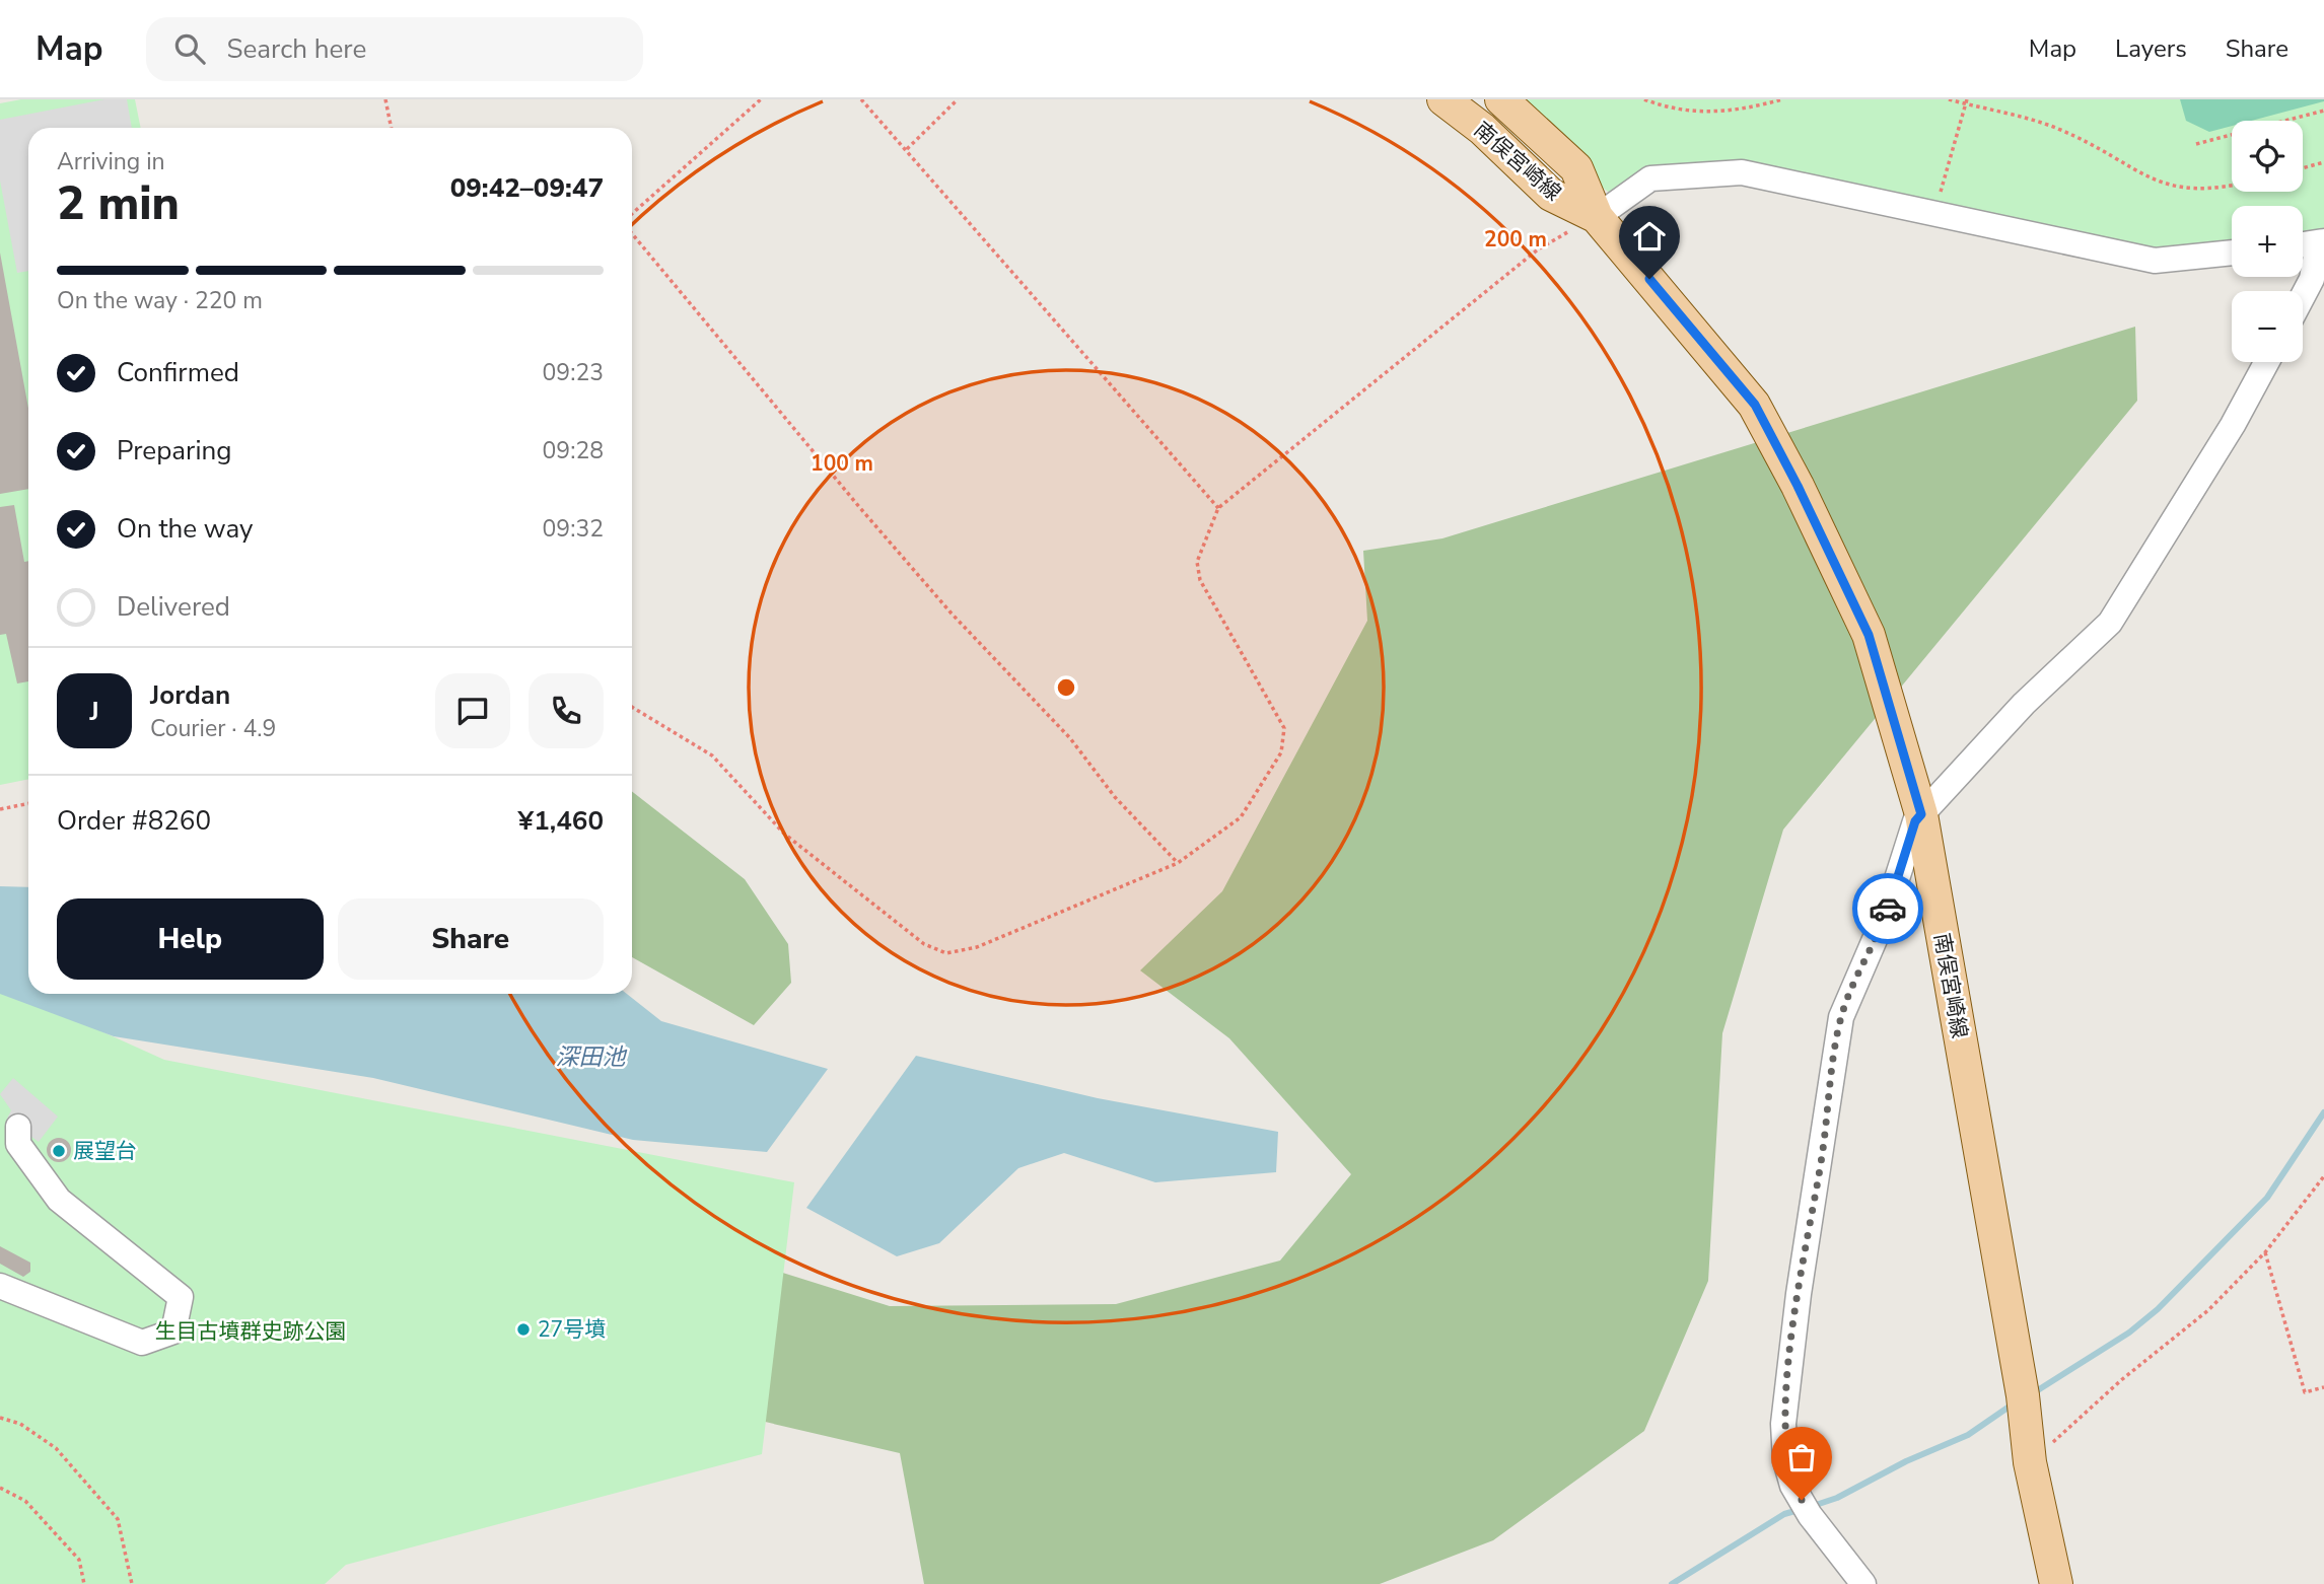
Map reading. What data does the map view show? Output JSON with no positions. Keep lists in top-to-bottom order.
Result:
{
  "streets": {
    "main road": ["南俣宮崎線"]
  },
  "water": ["深田池"],
  "parks": ["生目古墳群史跡公園"],
  "places": ["展望台", "27号墳"],
  "page": {
    "header": "Map",
    "search": "Search here",
    "nav": ["Map", "Layers", "Share"],
    "map_buttons": ["+", "−"],
    "heading": ["2 min", "Arriving in", "09:42–09:47"],
    "panel": [
      "Jordan",
      "Courier · 4.9",
      "Order #8260",
      "¥1,460"
    ],
    "bar": "On the way · 220 m",
    "list": [
      ["Confirmed", "09:23"],
      ["Preparing", "09:28"],
      ["On the way", "09:32"],
      "Delivered"
    ],
    "round": "J",
    "buttons": ["Help", "Share"]
  },
  "rings": ["200 m", "100 m"]
}
